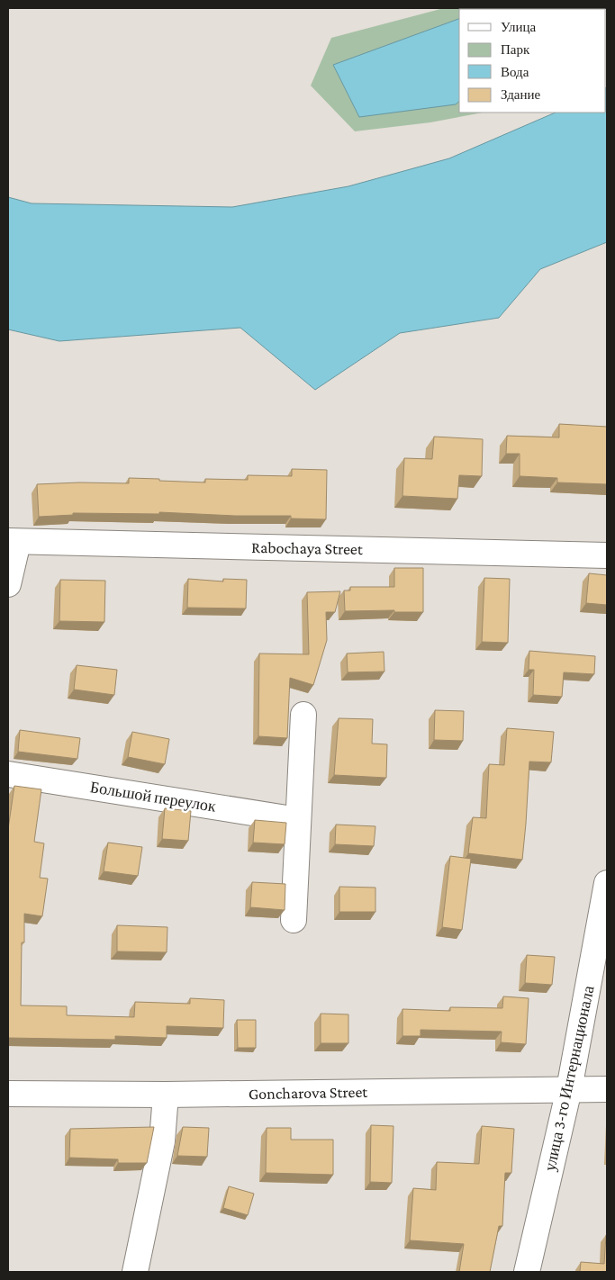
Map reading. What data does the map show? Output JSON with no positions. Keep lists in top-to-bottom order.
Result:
{
  "streets": {
    "street": [
      "Rabochaya Street",
      "Большой переулок",
      "улица 3-го Интернационала",
      "Goncharova Street"
    ]
  },
  "crossings": [
    ["улица 3-го Интернационала", "Goncharova Street"]
  ],
  "legend": [
    "Улица",
    "Парк",
    "Вода",
    "Здание"
  ]
}
